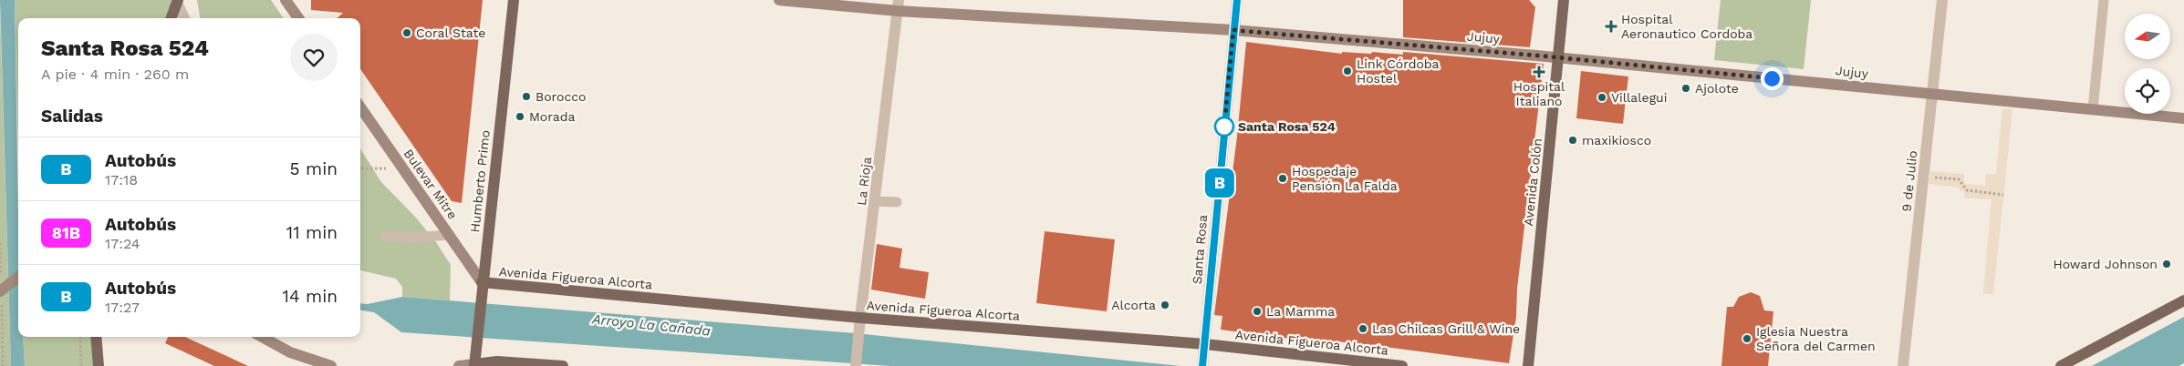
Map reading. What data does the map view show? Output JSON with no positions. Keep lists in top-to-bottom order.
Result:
{
  "streets": {
    "main road": ["Humberto Primo", "Avenida Colón", "Avenida Figueroa Alcorta"],
    "street": [
      "Jujuy",
      "La Rioja",
      "9 de Julio",
      "Bulevar Mitre",
      "Santa Rosa"
    ]
  },
  "crossings": [
    ["Jujuy", "La Rioja"],
    ["Jujuy", "9 de Julio"],
    ["Jujuy", "Avenida Colón"],
    ["Jujuy", "Santa Rosa"],
    ["Humberto Primo", "Bulevar Mitre"],
    ["Humberto Primo", "Avenida Figueroa Alcorta"],
    ["La Rioja", "Avenida Figueroa Alcorta"],
    ["Bulevar Mitre", "Avenida Figueroa Alcorta"],
    ["Santa Rosa", "Avenida Figueroa Alcorta"]
  ],
  "water": ["Arroyo La Cañada"],
  "places": {
    "health": ["Hospital Aeronautico Cordoba", "Hospital Italiano"],
    "other": [
      "Coral State",
      "Link Córdoba Hostel",
      "Ajolote",
      "Borocco",
      "Villalegui",
      "Morada",
      "Santa Rosa 524",
      "maxikiosco",
      "Hospedaje Pensión La Falda",
      "Howard Johnson",
      "Alcorta",
      "La Mamma",
      "Las Chilcas Grill & Wine",
      "Iglesia Nuestra Señora del Carmen"
    ]
  },
  "lines": ["bus line B"],
  "north": "left",
  "page": {
    "on_map": "B",
    "heading": [
      ["Santa Rosa 524", "A pie · 4 min · 260 m"],
      "Salidas"
    ],
    "list": [
      {
        "mark": "B",
        "name": "Autobús",
        "note": "17:18",
        "value": "5 min"
      },
      {
        "mark": "81B",
        "name": "Autobús",
        "note": "17:24",
        "value": "11 min"
      },
      {
        "mark": "B",
        "name": "Autobús",
        "note": "17:27",
        "value": "14 min"
      }
    ]
  }
}
